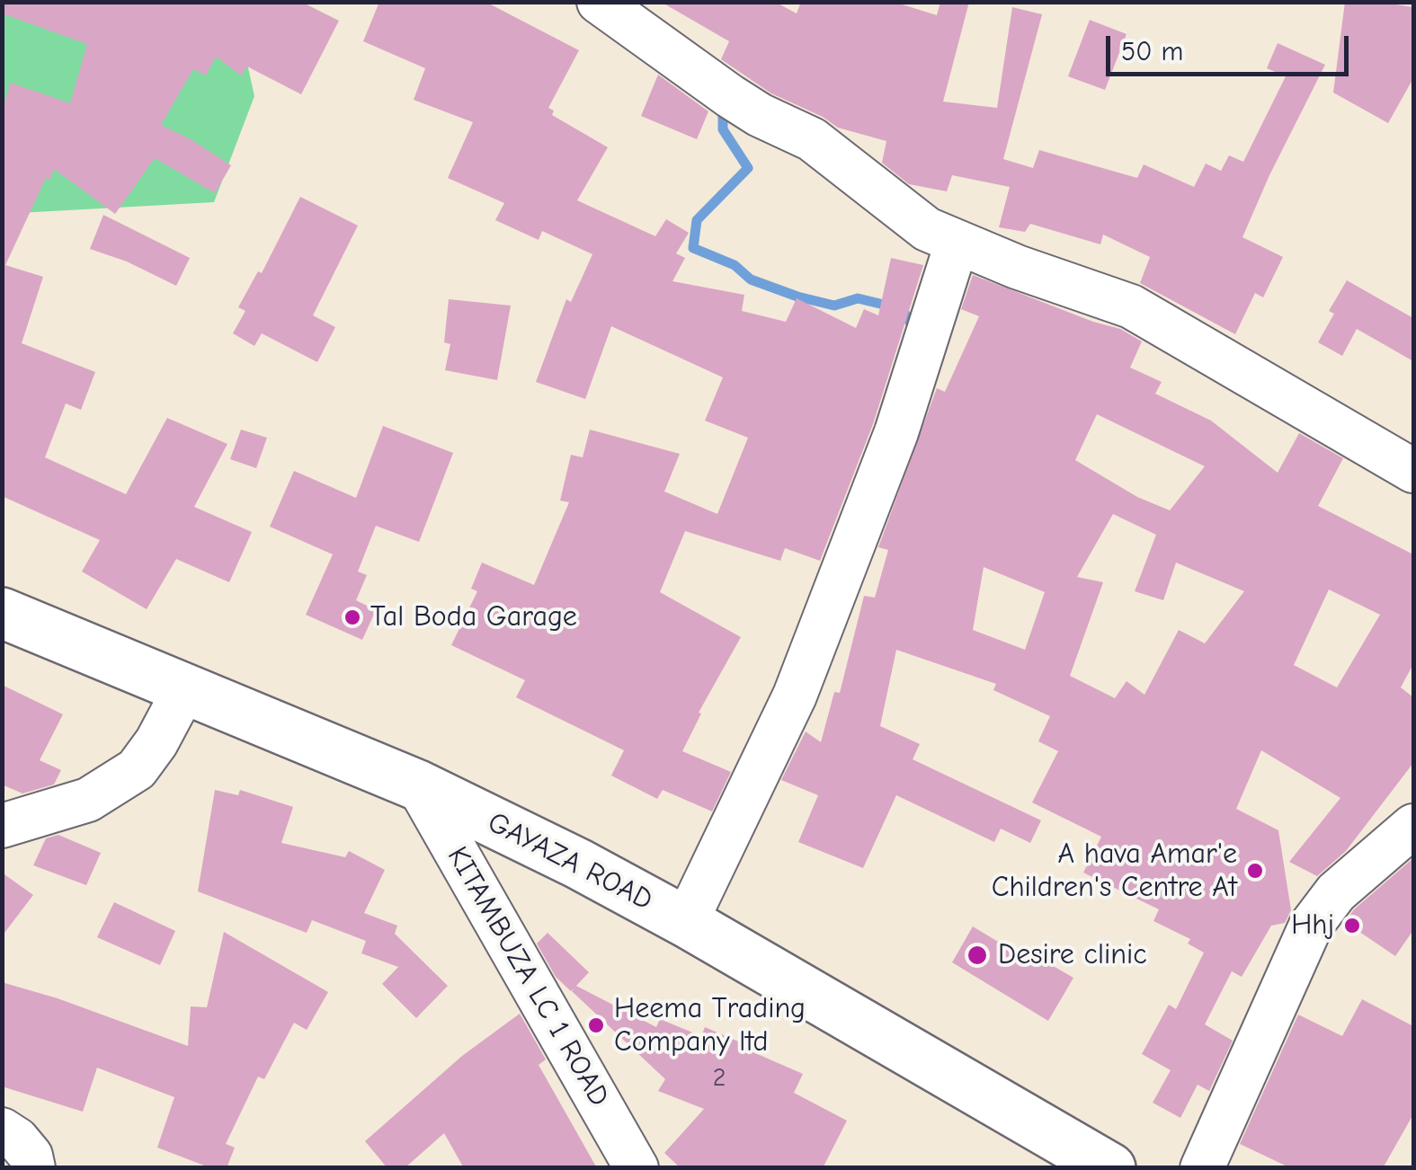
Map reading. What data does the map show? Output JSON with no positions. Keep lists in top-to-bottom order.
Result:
{
  "streets": {
    "main road": ["GAYAZA ROAD"],
    "street": ["KITAMBUZA LC 1 ROAD"]
  },
  "crossings": [
    ["GAYAZA ROAD", "KITAMBUZA LC 1 ROAD"]
  ],
  "places": [
    "Tal Boda Garage",
    "A hava Amar'e Children's Centre At",
    "Hhj",
    "Desire clinic",
    "Heema Trading Company ltd"
  ],
  "house_numbers": ["2"],
  "scale_bar": "50 m"
}
